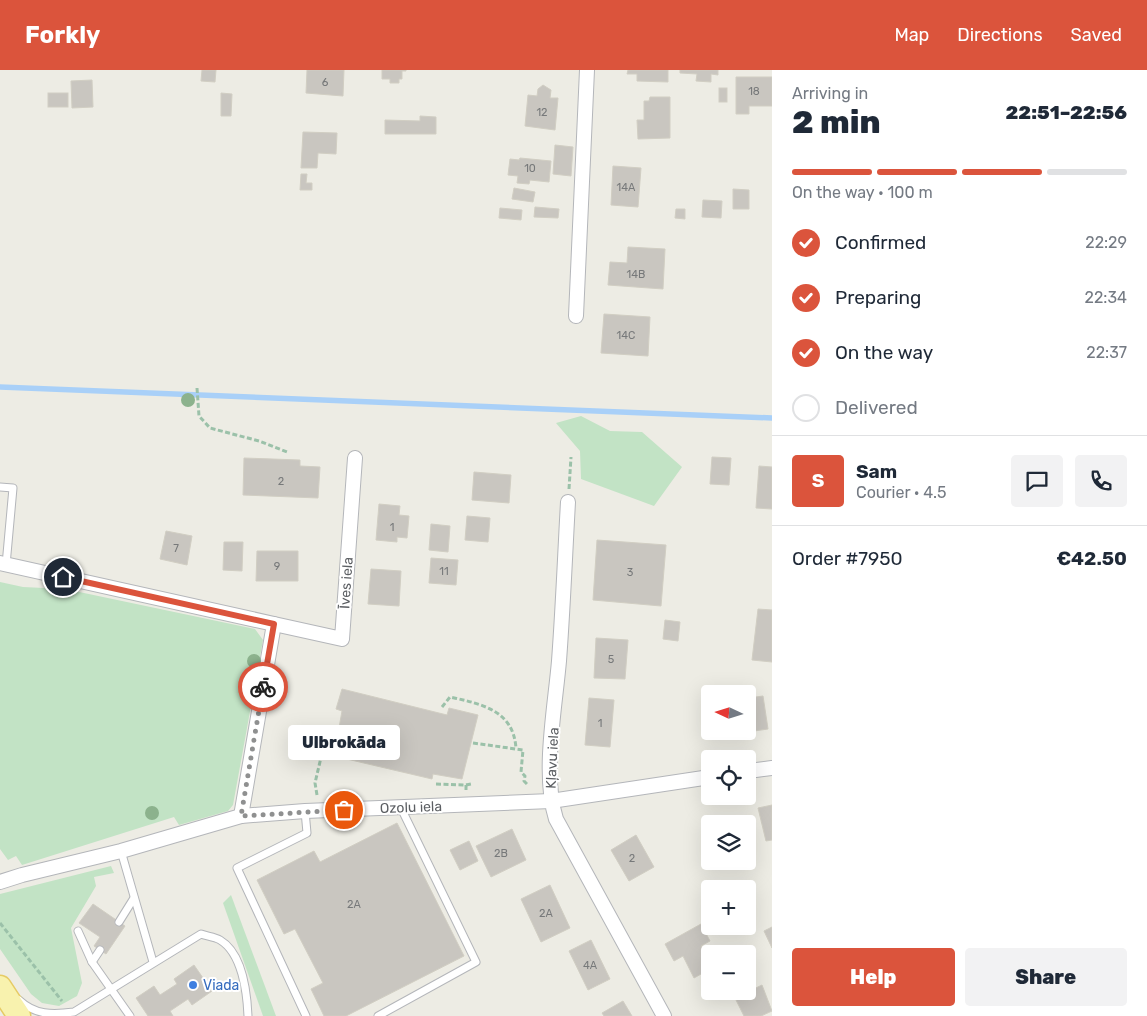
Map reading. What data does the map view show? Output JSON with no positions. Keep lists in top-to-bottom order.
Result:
{
  "streets": {
    "street": ["Īves iela", "Kļavu iela", "Ozolu iela"]
  },
  "crossings": [
    ["Kļavu iela", "Ozolu iela"]
  ],
  "places": ["Ulbrokāda", "Viada"],
  "house_numbers": [
    "6",
    "18",
    "12",
    "10",
    "14A",
    "14B",
    "14C",
    "2",
    "1",
    "7",
    "9",
    "11",
    "3",
    "5",
    "1",
    "2B",
    "2",
    "2A",
    "2A",
    "4A"
  ],
  "north": "left",
  "page": {
    "header": "Forkly",
    "nav": ["Map", "Directions", "Saved"],
    "heading": ["2 min", "Arriving in", "22:51–22:56"],
    "panel": [
      "Sam",
      "Courier · 4.5",
      "Order #7950",
      "€42.50"
    ],
    "bar": "On the way · 100 m",
    "list": [
      ["Confirmed", "22:29"],
      ["Preparing", "22:34"],
      ["On the way", "22:37"],
      "Delivered"
    ],
    "round": "S",
    "map_buttons": ["+", "−"],
    "bubble": "Ulbrokāda",
    "buttons": ["Help", "Share"]
  }
}
